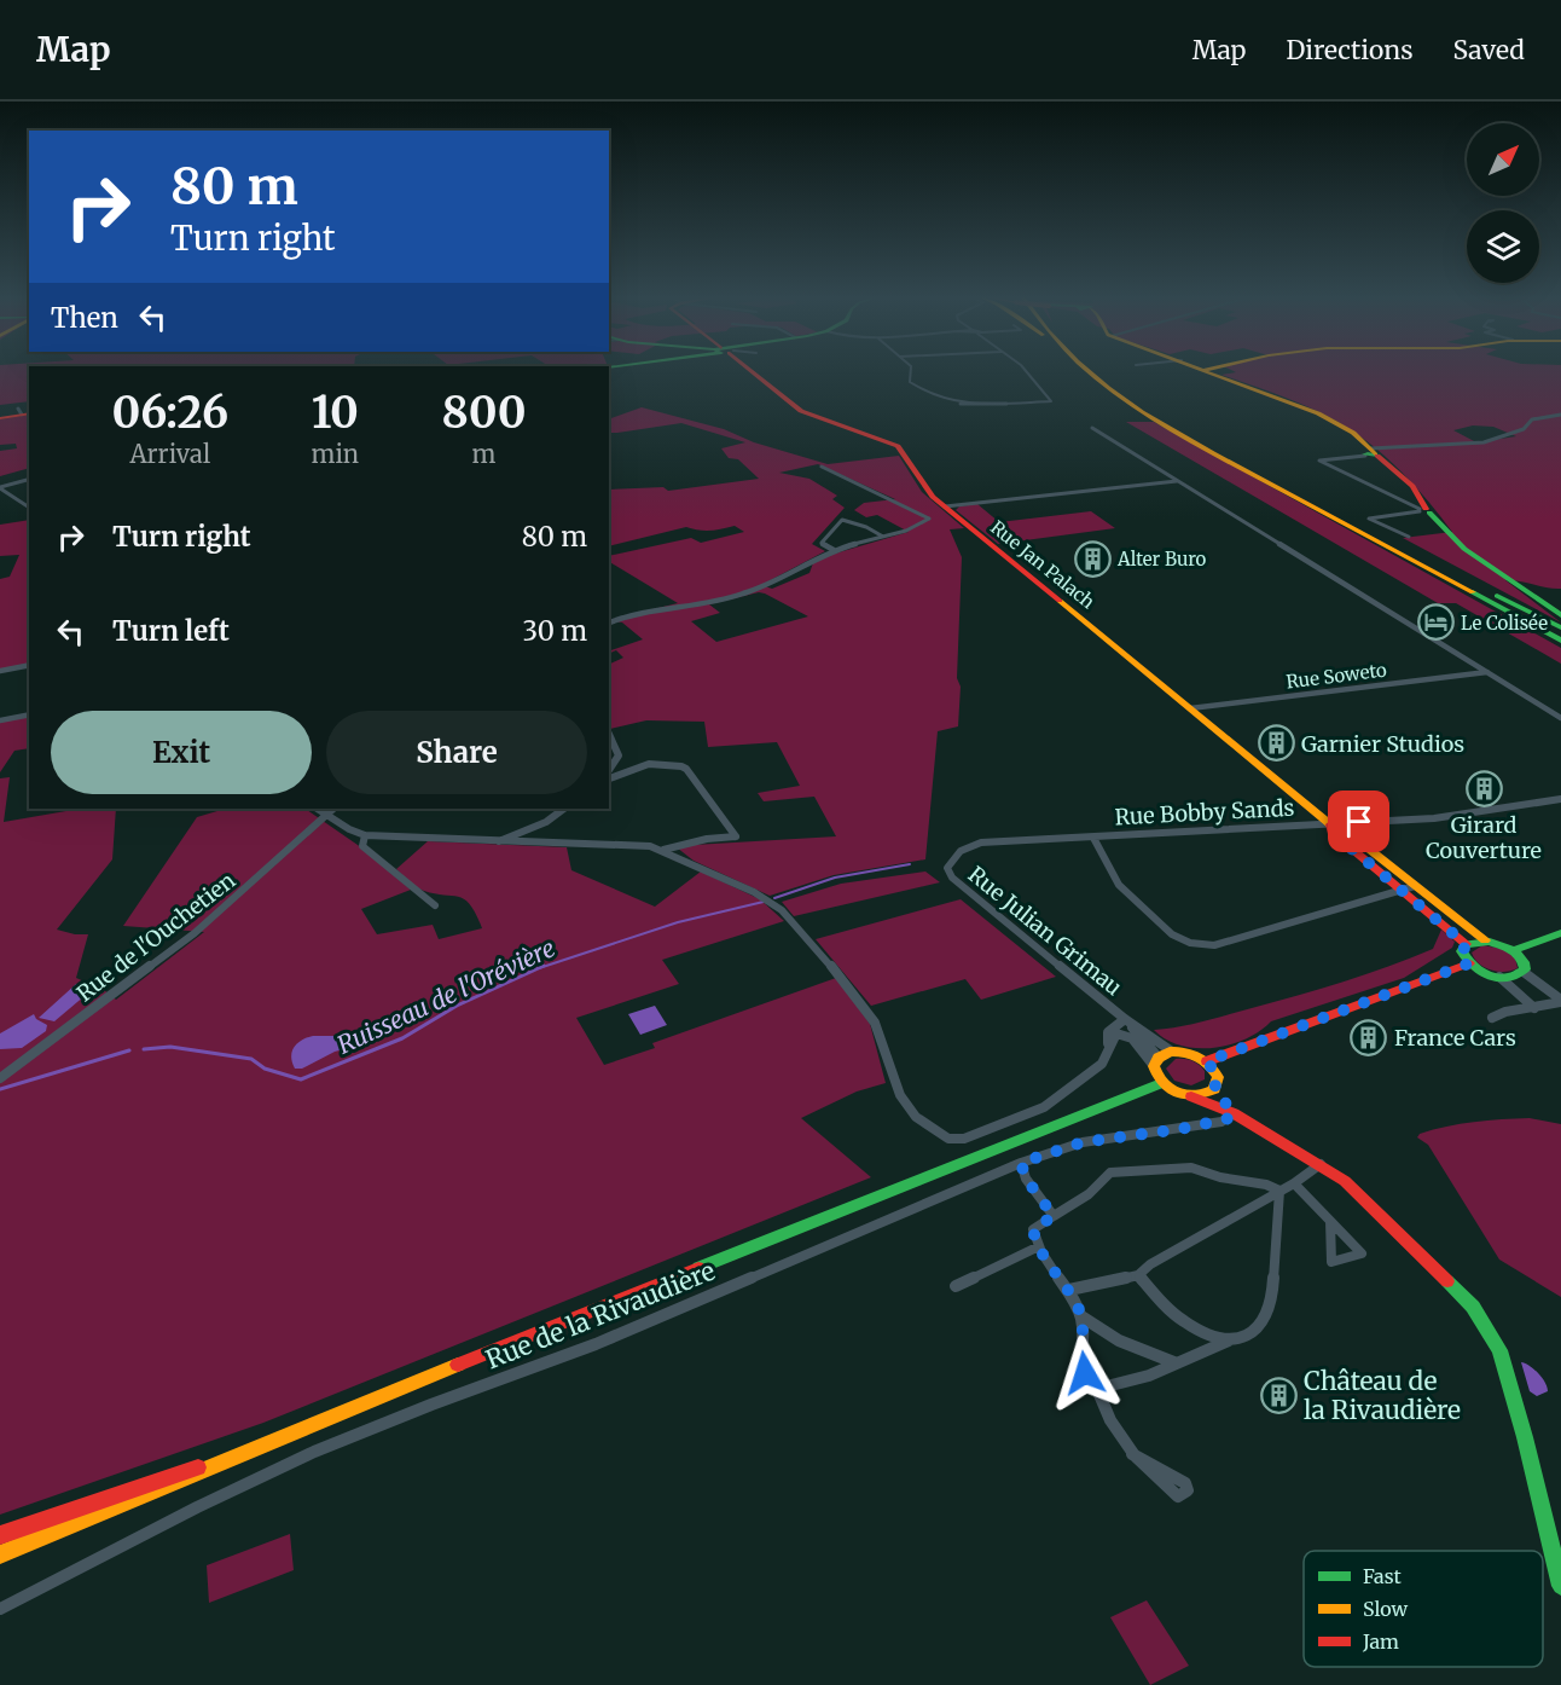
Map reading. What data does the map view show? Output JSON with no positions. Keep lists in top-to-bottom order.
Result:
{
  "streets": {
    "main road": ["Rue Jan Palach"],
    "street": [
      "Rue Soweto",
      "Rue Bobby Sands",
      "Rue Julian Grimau",
      "Rue de l'Ouchetien",
      "Rue de la Rivaudière"
    ]
  },
  "crossings": [
    ["Rue Jan Palach", "Rue Soweto"],
    ["Rue Jan Palach", "Rue Bobby Sands"],
    ["Rue Bobby Sands", "Rue Julian Grimau"]
  ],
  "water": ["Ruisseau de l'Orévière"],
  "places": {
    "building": [
      "Alter Buro",
      "Garnier Studios",
      "Girard Couverture",
      "France Cars",
      "Château de la Rivaudière"
    ],
    "hotel": ["Le Colisée"]
  },
  "legend": ["Fast", "Slow", "Jam"],
  "north": "top right",
  "page": {
    "header": "Map",
    "nav": ["Map", "Directions", "Saved"],
    "turn": ["80 m", "Turn right"],
    "then": "Then",
    "eta": [
      "06:26",
      "Arrival",
      "10",
      "min",
      "800",
      "m"
    ],
    "list": [
      {
        "name": "Turn right",
        "value": "80 m"
      },
      {
        "name": "Turn left",
        "value": "30 m"
      }
    ],
    "buttons": ["Exit", "Share"]
  }
}
